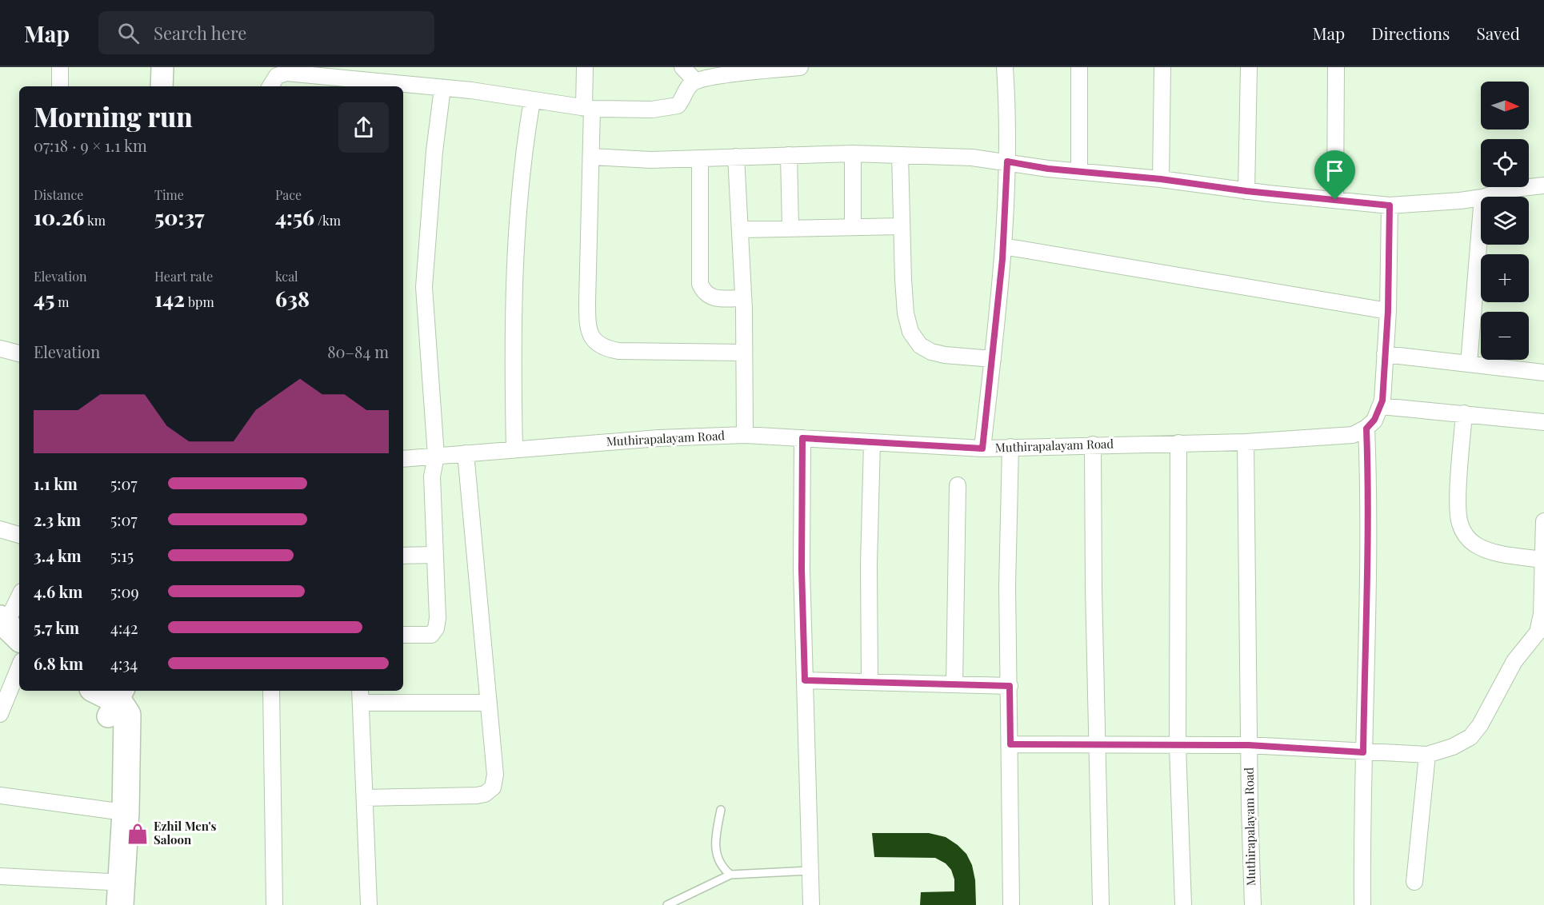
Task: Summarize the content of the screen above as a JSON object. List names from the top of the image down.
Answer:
{
  "streets": {
    "street": ["Muthirapalayam Road"]
  },
  "places": {
    "shop": ["Ezhil Men's Saloon"]
  },
  "north": "right",
  "page": {
    "header": "Map",
    "search": "Search here",
    "nav": ["Map", "Directions", "Saved"],
    "map_buttons": ["+", "−"],
    "heading": ["Morning run", "07:18 · 9 × 1.1 km"],
    "stats": [
      ["Distance", "10.26 km"],
      ["Time", "50:37"],
      ["Pace", "4:56 /km"],
      ["Elevation", "45 m"],
      ["Heart rate", "142 bpm"],
      ["kcal", "638"]
    ],
    "chart": ["Elevation", "80–84 m"],
    "list": [
      {
        "name": "1.1 km",
        "note": "5:07"
      },
      {
        "name": "2.3 km",
        "note": "5:07"
      },
      {
        "name": "3.4 km",
        "note": "5:15"
      },
      {
        "name": "4.6 km",
        "note": "5:09"
      },
      {
        "name": "5.7 km",
        "note": "4:42"
      },
      {
        "name": "6.8 km",
        "note": "4:34"
      }
    ]
  }
}
